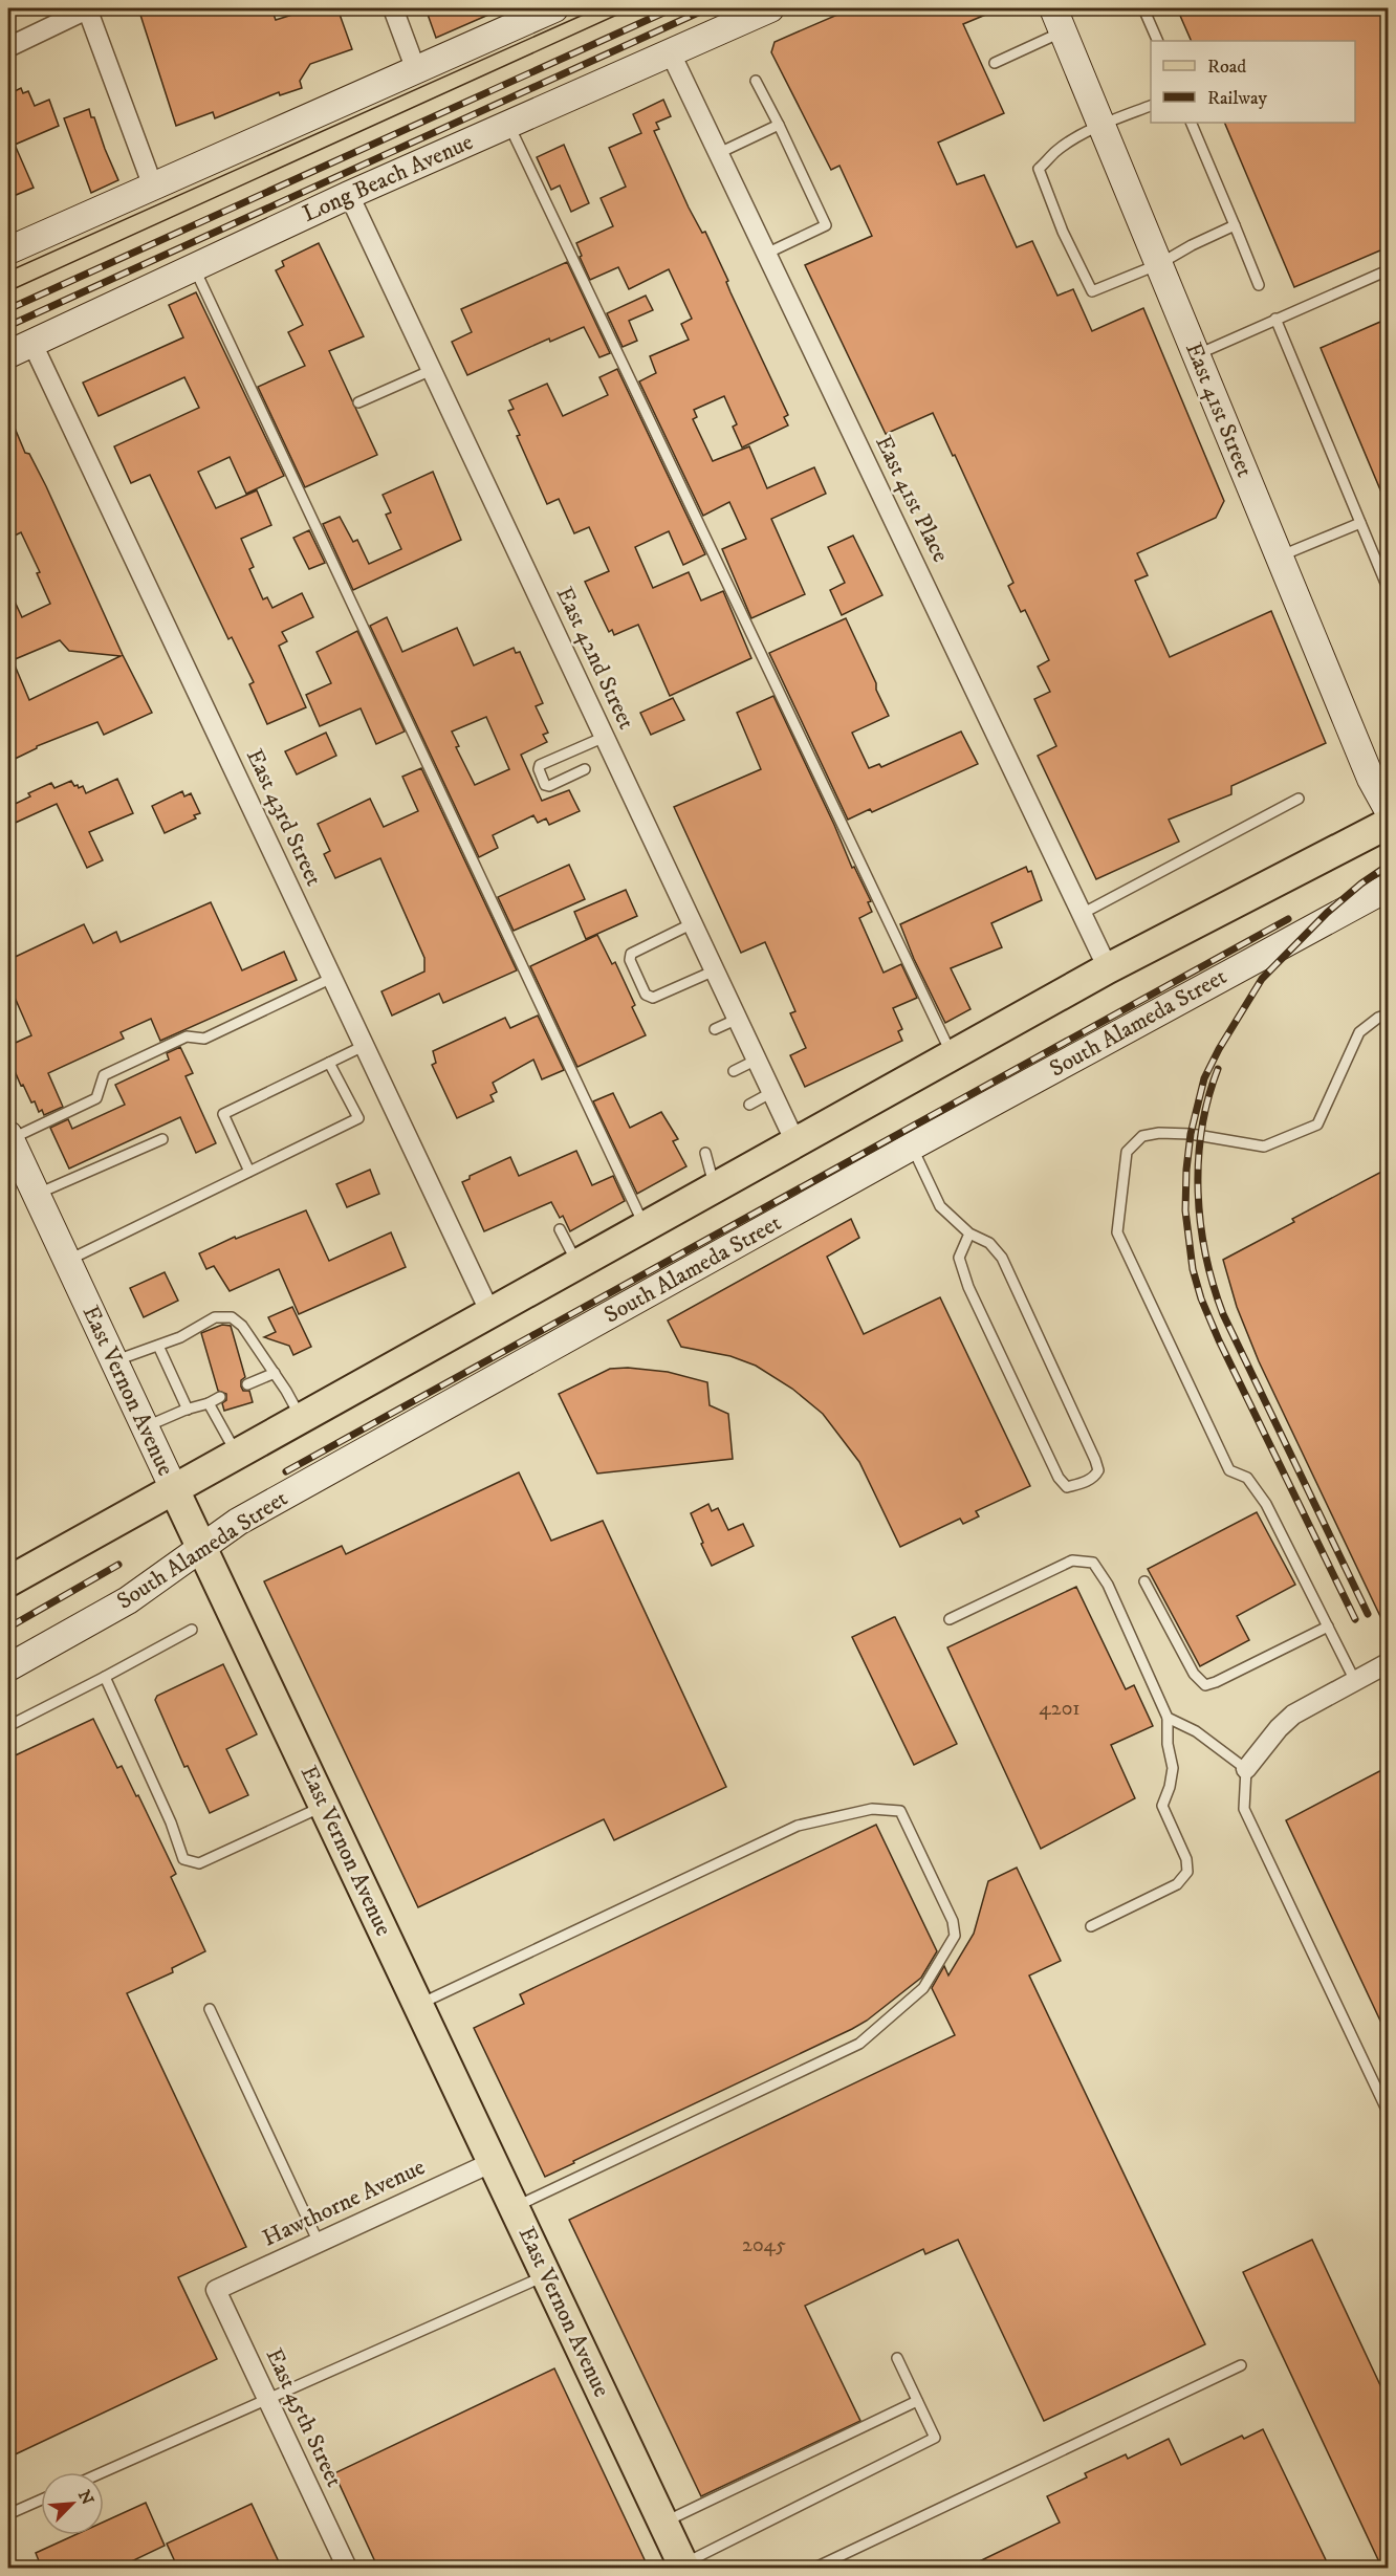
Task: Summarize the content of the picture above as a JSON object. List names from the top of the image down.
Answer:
{
  "streets": {
    "main road": ["East Vernon Avenue"],
    "street": [
      "Long Beach Avenue",
      "East 41st Street",
      "East 41st Place",
      "East 42nd Street",
      "East 43rd Street",
      "South Alameda Street",
      "Hawthorne Avenue",
      "East 45th Street"
    ]
  },
  "crossings": [
    ["Long Beach Avenue", "East 41st Place"],
    ["Long Beach Avenue", "East 42nd Street"],
    ["Long Beach Avenue", "East 43rd Street"],
    ["South Alameda Street", "East Vernon Avenue"],
    ["East Vernon Avenue", "Hawthorne Avenue"],
    ["Hawthorne Avenue", "East 45th Street"]
  ],
  "house_numbers": ["4201", "2045"],
  "legend": ["Road", "Railway"],
  "north": "top right"
}
